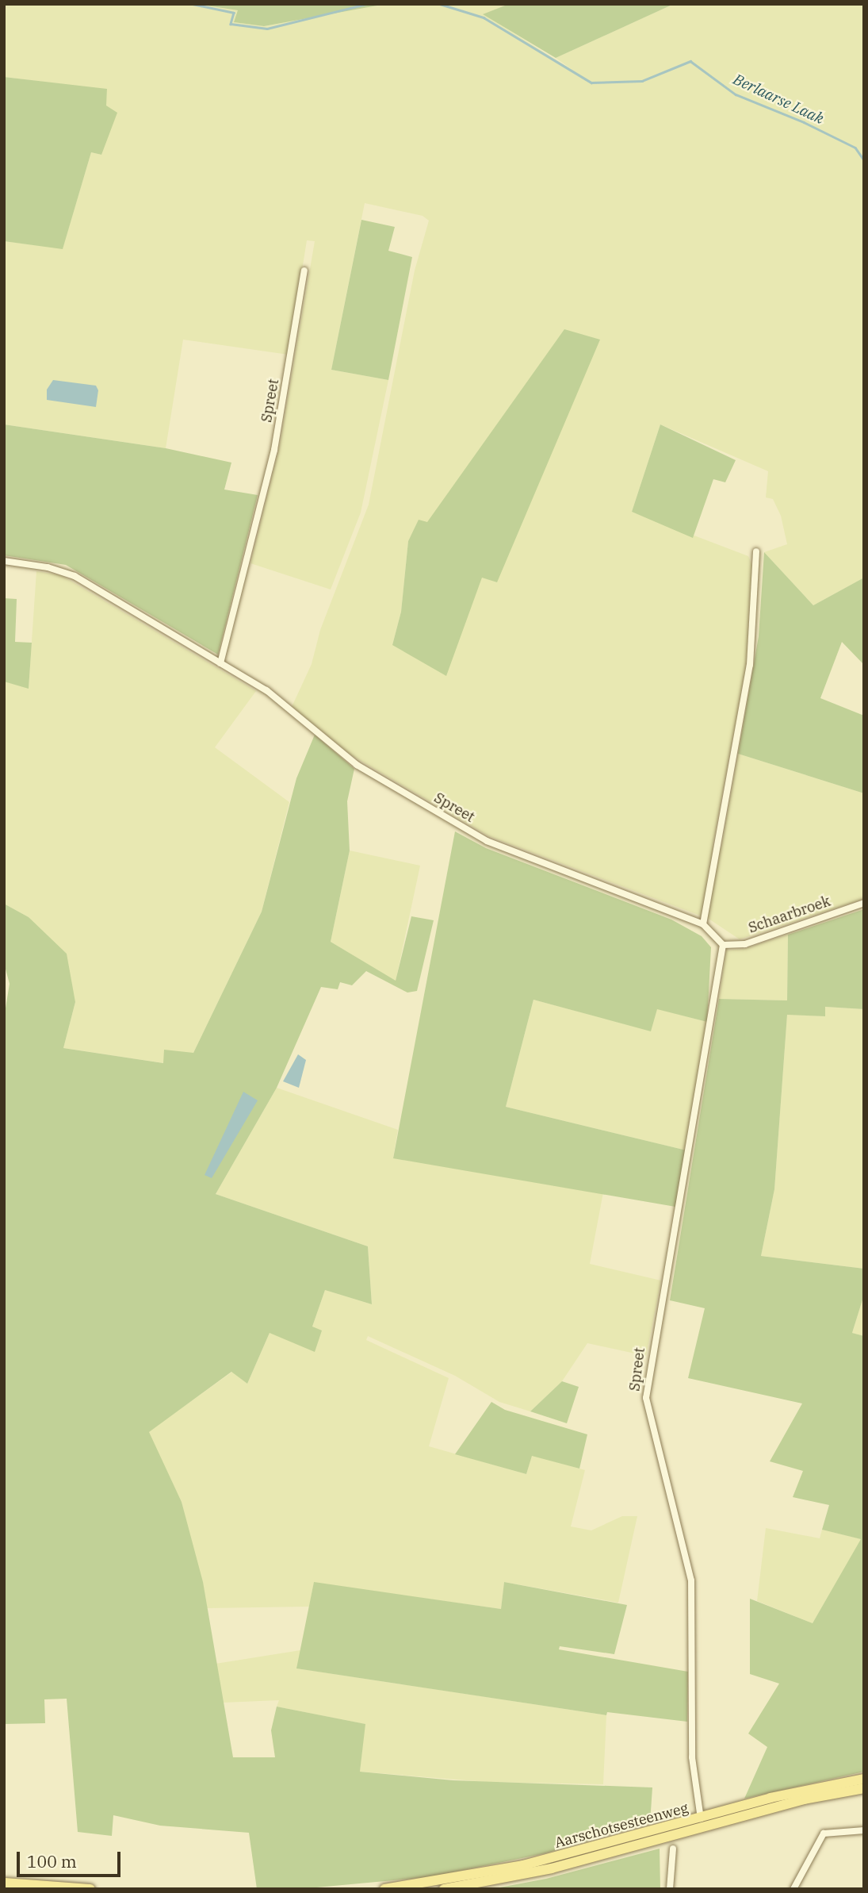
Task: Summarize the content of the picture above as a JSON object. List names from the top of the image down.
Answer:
{
  "streets": {
    "main road": ["Aarschotsesteenweg"],
    "street": ["Spreet", "Schaarbroek"]
  },
  "crossings": [
    ["Spreet", "Schaarbroek"],
    ["Spreet", "Aarschotsesteenweg"]
  ],
  "water": ["Berlaarse Laak"],
  "scale_bar": "100 m"
}
